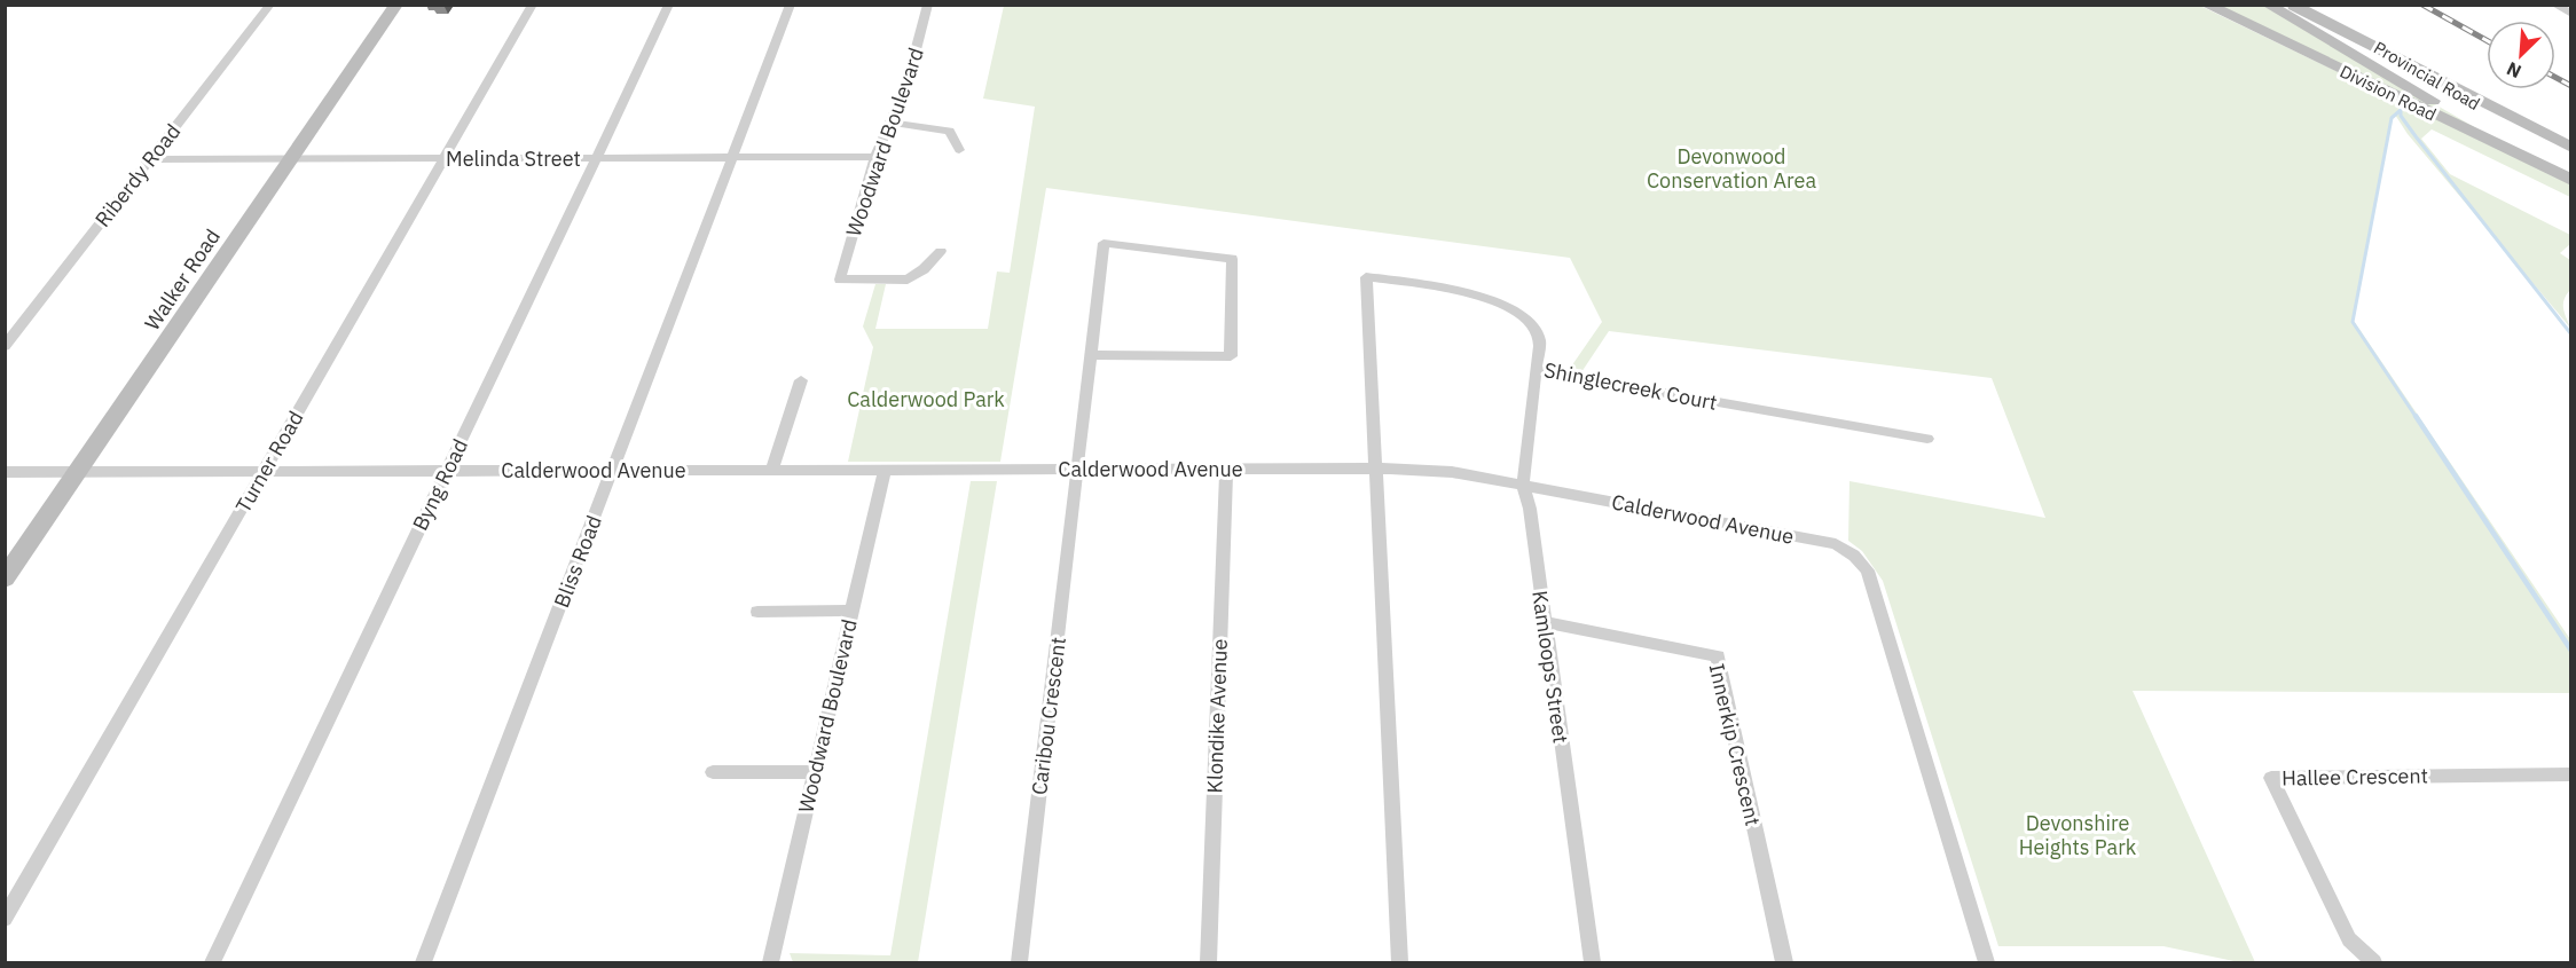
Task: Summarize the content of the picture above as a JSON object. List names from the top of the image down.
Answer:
{
  "streets": {
    "main road": ["Provincial Road", "Division Road", "Walker Road"],
    "street": [
      "Woodward Boulevard",
      "Melinda Street",
      "Riberdy Road",
      "Shinglecreek Court",
      "Turner Road",
      "Calderwood Avenue",
      "Byng Road",
      "Bliss Road",
      "Kamloops Street",
      "Caribou Crescent",
      "Klondike Avenue",
      "Innerkip Crescent",
      "Hallee Crescent"
    ]
  },
  "crossings": [
    ["Provincial Road", "Division Road"],
    ["Woodward Boulevard", "Melinda Street"],
    ["Woodward Boulevard", "Calderwood Avenue"],
    ["Melinda Street", "Riberdy Road"],
    ["Melinda Street", "Walker Road"],
    ["Melinda Street", "Turner Road"],
    ["Melinda Street", "Byng Road"],
    ["Melinda Street", "Bliss Road"],
    ["Walker Road", "Calderwood Avenue"],
    ["Shinglecreek Court", "Calderwood Avenue"],
    ["Shinglecreek Court", "Kamloops Street"],
    ["Turner Road", "Calderwood Avenue"],
    ["Calderwood Avenue", "Byng Road"],
    ["Calderwood Avenue", "Bliss Road"],
    ["Calderwood Avenue", "Kamloops Street"],
    ["Calderwood Avenue", "Caribou Crescent"],
    ["Calderwood Avenue", "Klondike Avenue"],
    ["Kamloops Street", "Innerkip Crescent"]
  ],
  "parks": ["Devonwood Conservation Area", "Calderwood Park", "Devonshire Heights Park"],
  "north": "bottom left"
}
